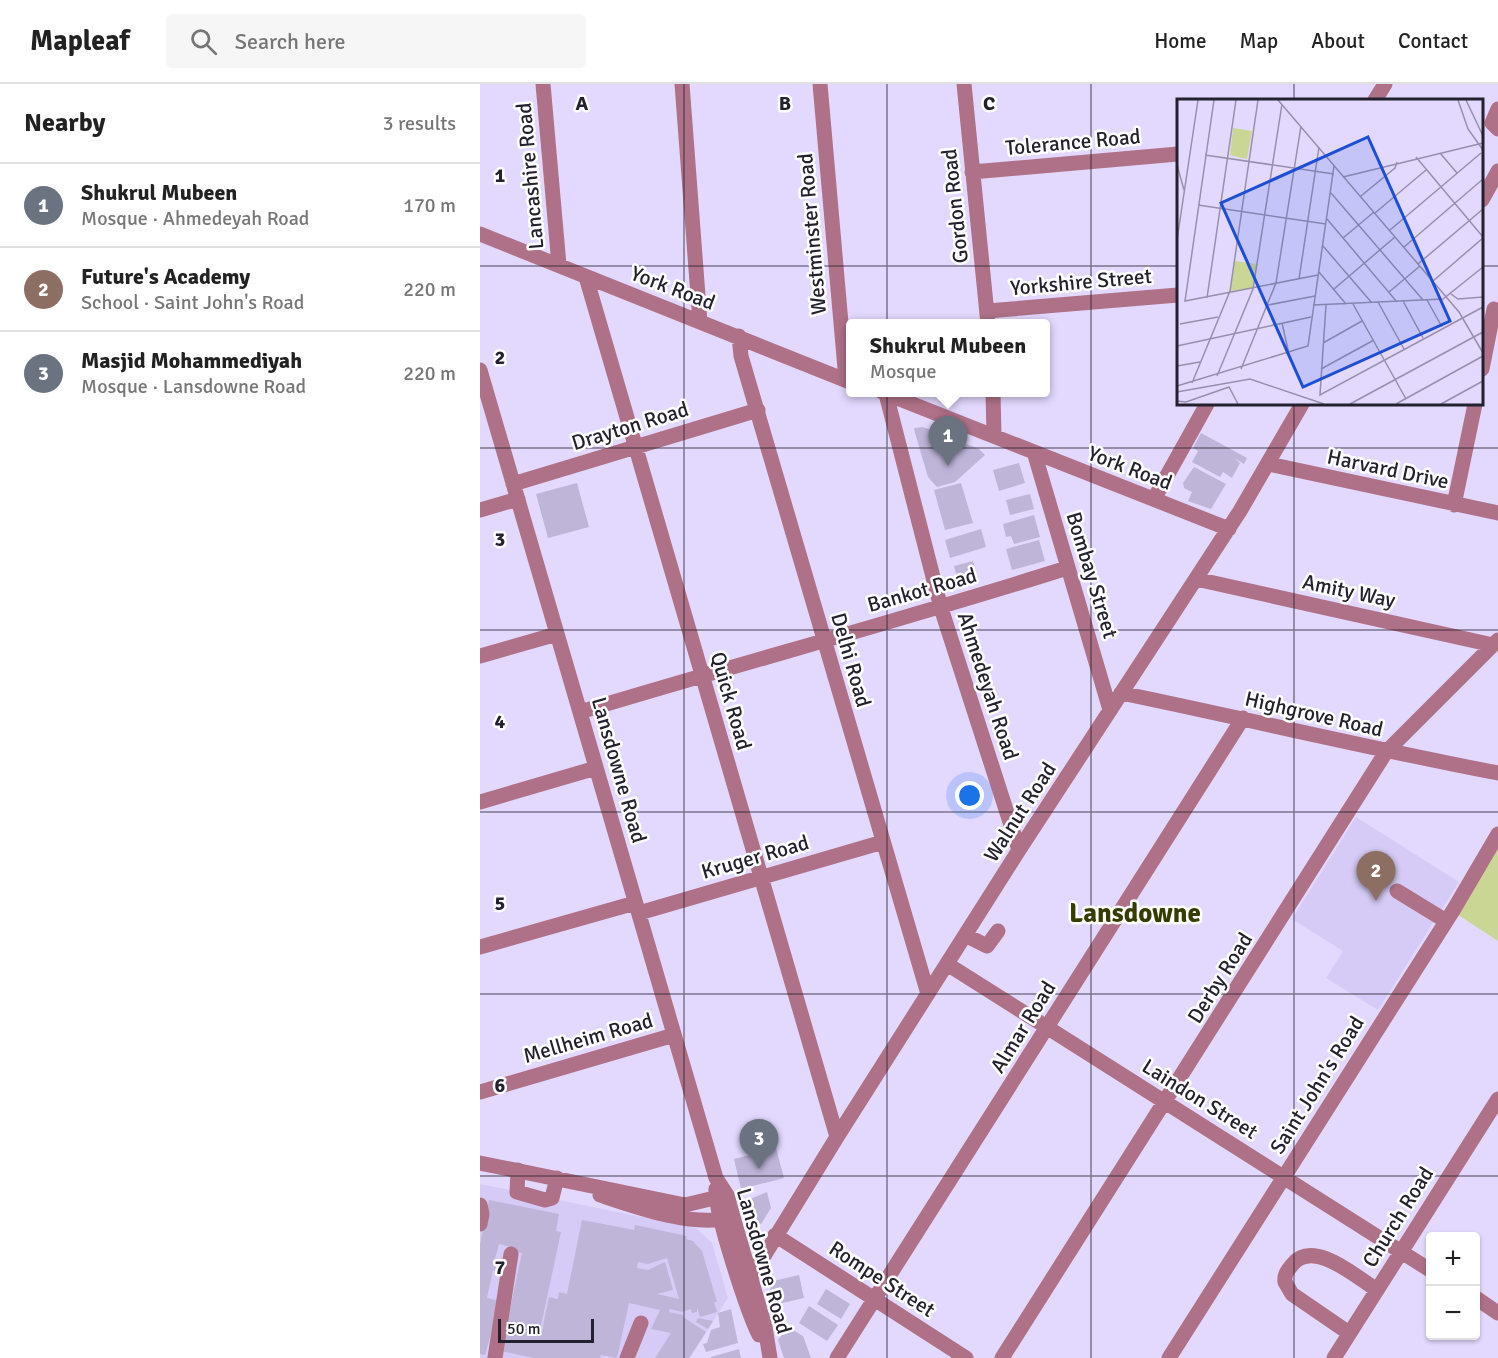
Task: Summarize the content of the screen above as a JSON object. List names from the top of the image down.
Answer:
{
  "streets": {
    "street": [
      "Tolerance Road",
      "Lancashire Road",
      "Gordon Road",
      "Westminster Road",
      "Yorkshire Street",
      "York Road",
      "Drayton Road",
      "Harvard Drive",
      "Bombay Street",
      "Bankot Road",
      "Amity Way",
      "Delhi Road",
      "Ahmedeyah Road",
      "Quick Road",
      "Highgrove Road",
      "Lansdowne Road",
      "Walnut Road",
      "Kruger Road",
      "Derby Road",
      "Almar Road",
      "Mellheim Road",
      "Saint John's Road",
      "Laindon Street",
      "Church Road",
      "Rompe Street"
    ]
  },
  "crossings": [
    ["Tolerance Road", "Gordon Road"],
    ["Lancashire Road", "York Road"],
    ["Gordon Road", "Yorkshire Street"],
    ["York Road", "Bombay Street"],
    ["York Road", "Delhi Road"],
    ["York Road", "Quick Road"],
    ["York Road", "Walnut Road"],
    ["Drayton Road", "Delhi Road"],
    ["Drayton Road", "Quick Road"],
    ["Drayton Road", "Lansdowne Road"],
    ["Harvard Drive", "Walnut Road"],
    ["Bombay Street", "Bankot Road"],
    ["Bombay Street", "Walnut Road"],
    ["Bankot Road", "Delhi Road"],
    ["Bankot Road", "Ahmedeyah Road"],
    ["Bankot Road", "Quick Road"],
    ["Bankot Road", "Lansdowne Road"],
    ["Amity Way", "Walnut Road"],
    ["Amity Way", "Derby Road"],
    ["Delhi Road", "Walnut Road"],
    ["Delhi Road", "Kruger Road"],
    ["Ahmedeyah Road", "Walnut Road"],
    ["Quick Road", "Walnut Road"],
    ["Quick Road", "Kruger Road"],
    ["Highgrove Road", "Walnut Road"],
    ["Highgrove Road", "Derby Road"],
    ["Highgrove Road", "Almar Road"],
    ["Lansdowne Road", "Walnut Road"],
    ["Lansdowne Road", "Kruger Road"],
    ["Lansdowne Road", "Mellheim Road"],
    ["Walnut Road", "Laindon Street"],
    ["Walnut Road", "Rompe Street"],
    ["Derby Road", "Laindon Street"],
    ["Almar Road", "Laindon Street"],
    ["Almar Road", "Rompe Street"],
    ["Saint John's Road", "Laindon Street"],
    ["Laindon Street", "Church Road"]
  ],
  "districts": ["Lansdowne"],
  "scale_bar": "50 m",
  "page": {
    "header": "Mapleaf",
    "search": "Search here",
    "nav": [
      "Home",
      "Map",
      "About",
      "Contact"
    ],
    "heading": ["Nearby", "3 results"],
    "list": [
      {
        "mark": "1",
        "name": "Shukrul Mubeen",
        "note": "Mosque · Ahmedeyah Road",
        "value": "170 m"
      },
      {
        "mark": "2",
        "name": "Future's Academy",
        "note": "School · Saint John's Road",
        "value": "220 m"
      },
      {
        "mark": "3",
        "name": "Masjid Mohammediyah",
        "note": "Mosque · Lansdowne Road",
        "value": "220 m"
      }
    ],
    "popup": ["Shukrul Mubeen", "Mosque"],
    "pins": ["1", "2", "3"],
    "map_buttons": ["+", "−"],
    "scale": "50 m"
  },
  "grid": {
    "columns": ["A", "B", "C"],
    "rows": [
      "1",
      "2",
      "3",
      "4",
      "5",
      "6",
      "7"
    ]
  }
}
